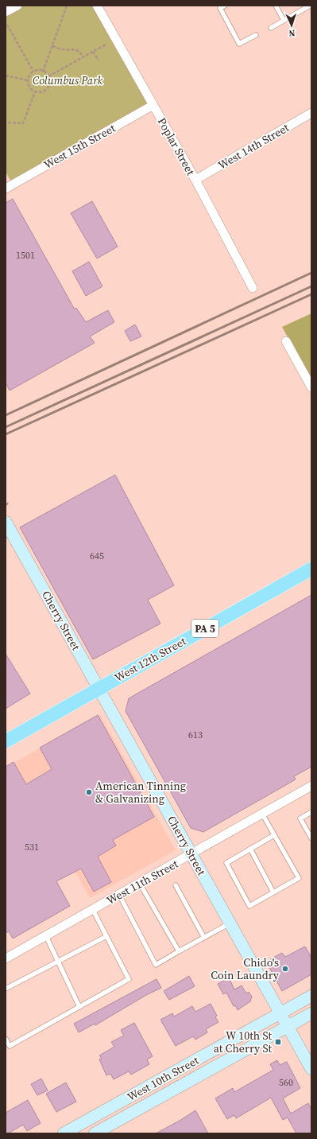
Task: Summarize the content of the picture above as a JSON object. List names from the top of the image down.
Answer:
{
  "streets": {
    "main road": ["PA 5", "West 12th Street"],
    "street": [
      "West 15th Street",
      "Poplar Street",
      "West 14th Street",
      "Cherry Street",
      "West 11th Street",
      "West 10th Street"
    ]
  },
  "crossings": [
    ["West 15th Street", "Poplar Street"],
    ["Poplar Street", "West 14th Street"],
    ["Cherry Street", "West 12th Street"],
    ["Cherry Street", "West 11th Street"],
    ["Cherry Street", "West 10th Street"]
  ],
  "parks": ["Columbus Park"],
  "places": {
    "other": ["American Tinning & Galvanizing", "Chido's Coin Laundry"],
    "transit": ["W 10th St at Cherry St"]
  },
  "house_numbers": [
    "1501",
    "645",
    "613",
    "531",
    "560"
  ],
  "north": "bottom"
}
